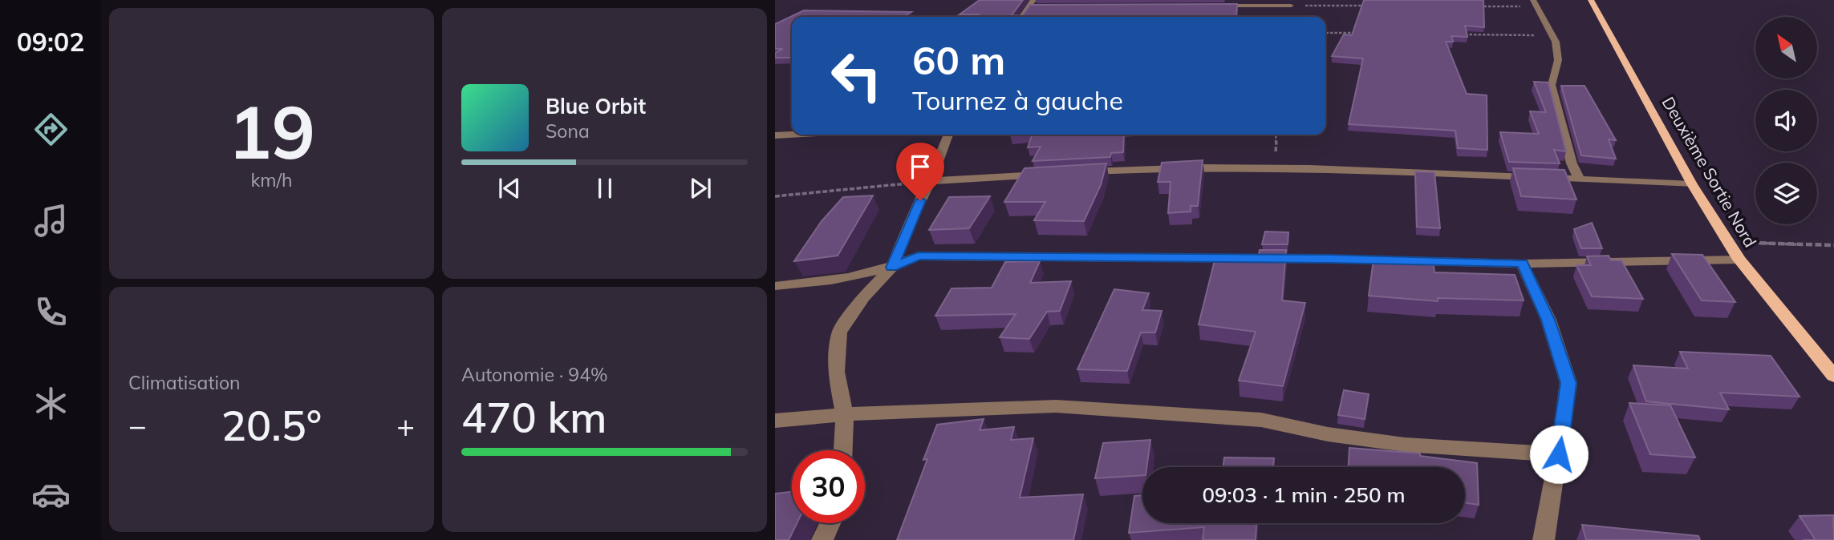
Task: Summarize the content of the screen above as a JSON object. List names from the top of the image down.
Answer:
{
  "streets": {
    "main road": ["Deuxième Sortie Nord"]
  },
  "north": "top left",
  "page": {
    "tabs": "09:02",
    "tile": [
      ["19", "km/h"],
      "Climatisation",
      ["Autonomie · 94%", "470 km"]
    ],
    "turn": ["60 m", "Tournez à gauche"],
    "song": ["Blue Orbit", "Sona"],
    "heat": ["−", "20.5°", "+"],
    "limit": "30",
    "trip": "09:03 · 1 min · 250 m"
  }
}
